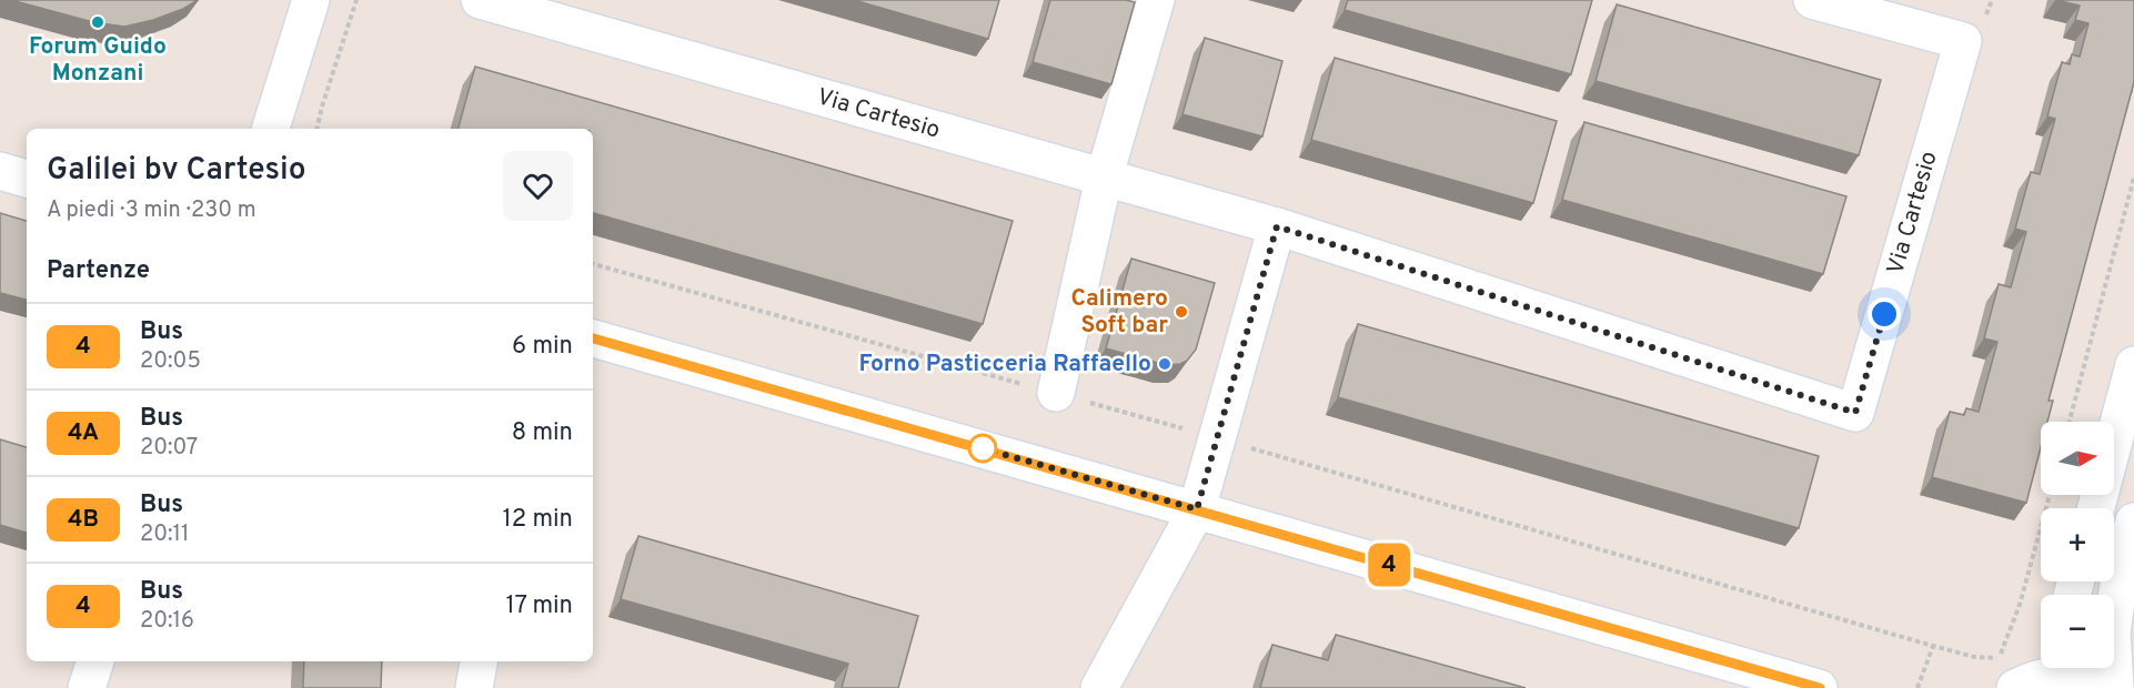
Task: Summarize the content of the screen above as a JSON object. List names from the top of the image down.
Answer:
{
  "streets": {
    "street": ["Via Cartesio"]
  },
  "places": ["Forum Guido Monzani", "Calimero Soft bar", "Forno Pasticceria Raffaello"],
  "lines": ["bus line 4"],
  "north": "right",
  "page": {
    "on_map": "4",
    "heading": [
      ["Galilei bv Cartesio", "A piedi · 3 min · 230 m"],
      "Partenze"
    ],
    "list": [
      {
        "mark": "4",
        "name": "Bus",
        "note": "20:05",
        "value": "6 min"
      },
      {
        "mark": "4A",
        "name": "Bus",
        "note": "20:07",
        "value": "8 min"
      },
      {
        "mark": "4B",
        "name": "Bus",
        "note": "20:11",
        "value": "12 min"
      },
      {
        "mark": "4",
        "name": "Bus",
        "note": "20:16",
        "value": "17 min"
      }
    ],
    "map_buttons": ["+", "−"]
  }
}
